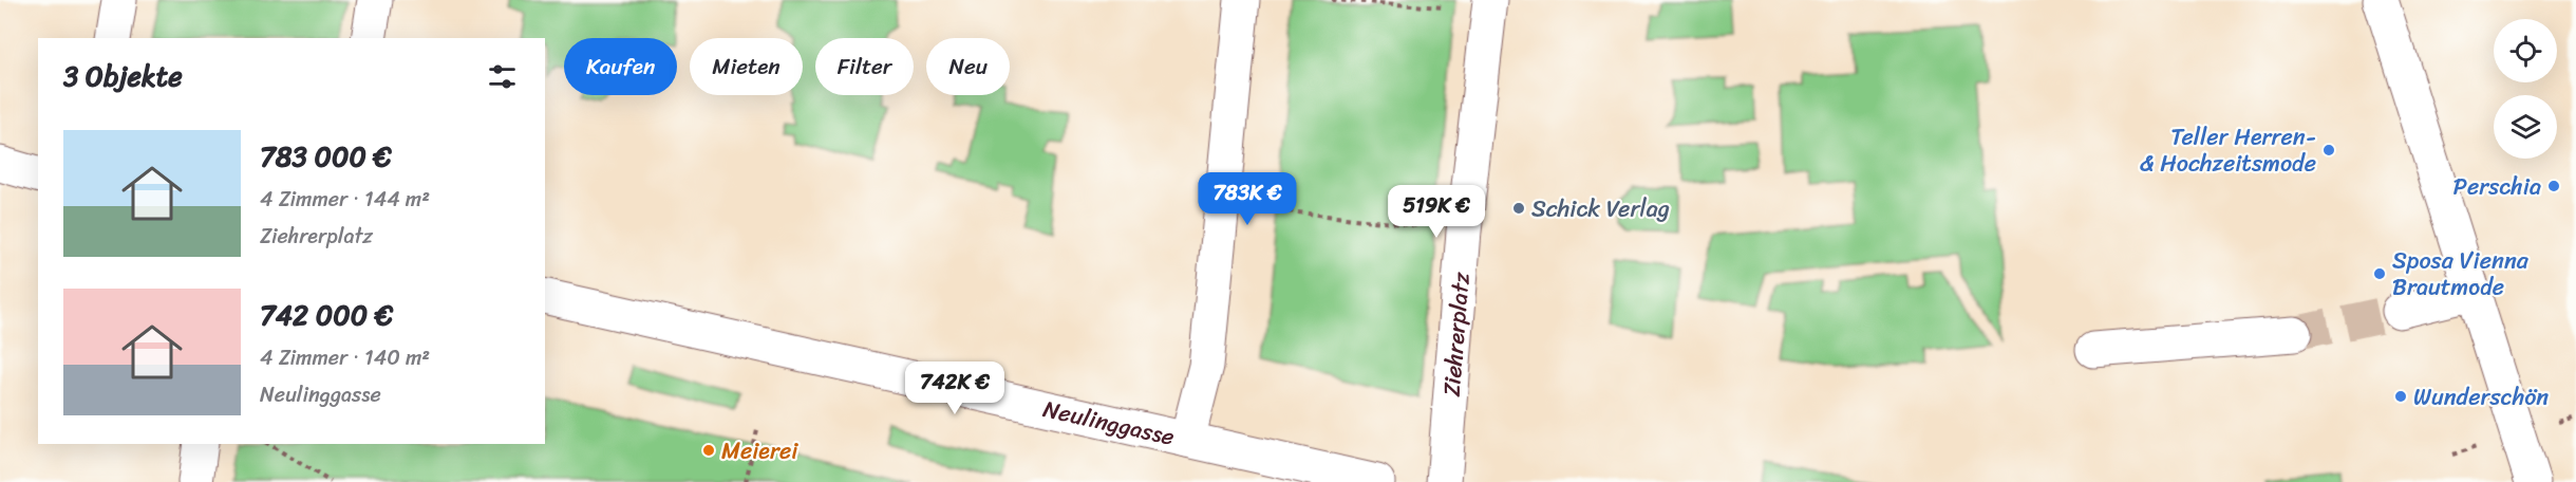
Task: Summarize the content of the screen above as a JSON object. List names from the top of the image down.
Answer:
{
  "streets": {
    "street": ["Ziehrerplatz", "Neulinggasse"]
  },
  "places": [
    "Teller Herren- & Hochzeitsmode",
    "Perschia",
    "Schick Verlag",
    "Sposa Vienna Brautmode",
    "Wunderschön",
    "Meierei"
  ],
  "page": {
    "chip": [
      "Kaufen",
      "Mieten",
      "Filter",
      "Neu"
    ],
    "heading": "3 Objekte",
    "list": [
      {
        "name": "783 000 €",
        "note": "4 Zimmer · 144 m² · Ziehrerplatz"
      },
      {
        "name": "742 000 €",
        "note": "4 Zimmer · 140 m² · Neulinggasse"
      }
    ],
    "price": ["783K €", "519K €", "742K €"]
  }
}
